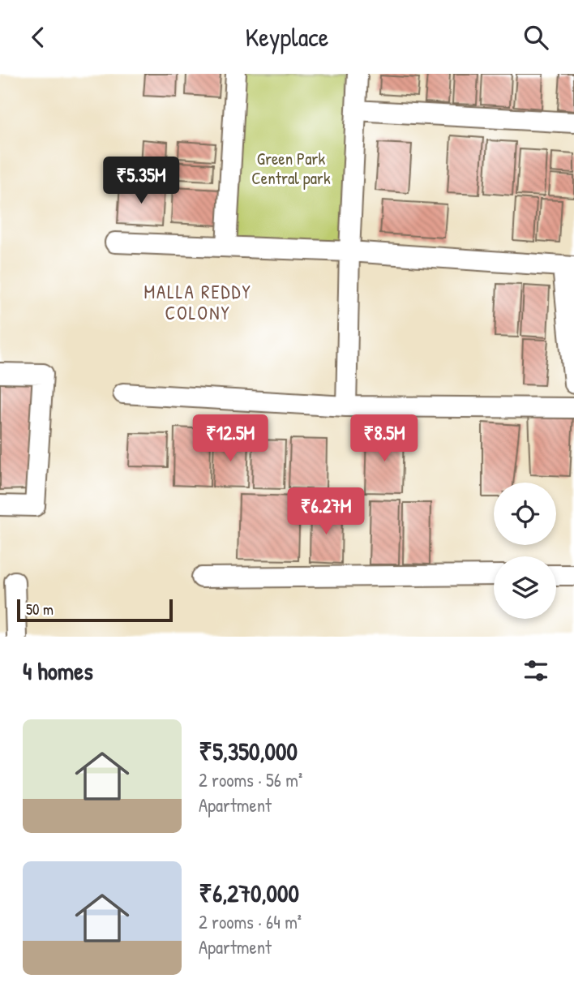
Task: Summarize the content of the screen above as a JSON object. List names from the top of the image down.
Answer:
{
  "districts": ["MALLA REDDY COLONY"],
  "parks": ["Green Park Central park"],
  "scale_bar": "50 m",
  "page": {
    "header": "Keyplace",
    "price": [
      "₹5.35M",
      "₹12.5M",
      "₹8.5M",
      "₹6.27M"
    ],
    "scale": "50 m",
    "heading": "4 homes",
    "list": [
      {
        "name": "₹5,350,000",
        "note": "2 rooms · 56 m² · Apartment"
      },
      {
        "name": "₹6,270,000",
        "note": "2 rooms · 64 m² · Apartment"
      }
    ]
  }
}
